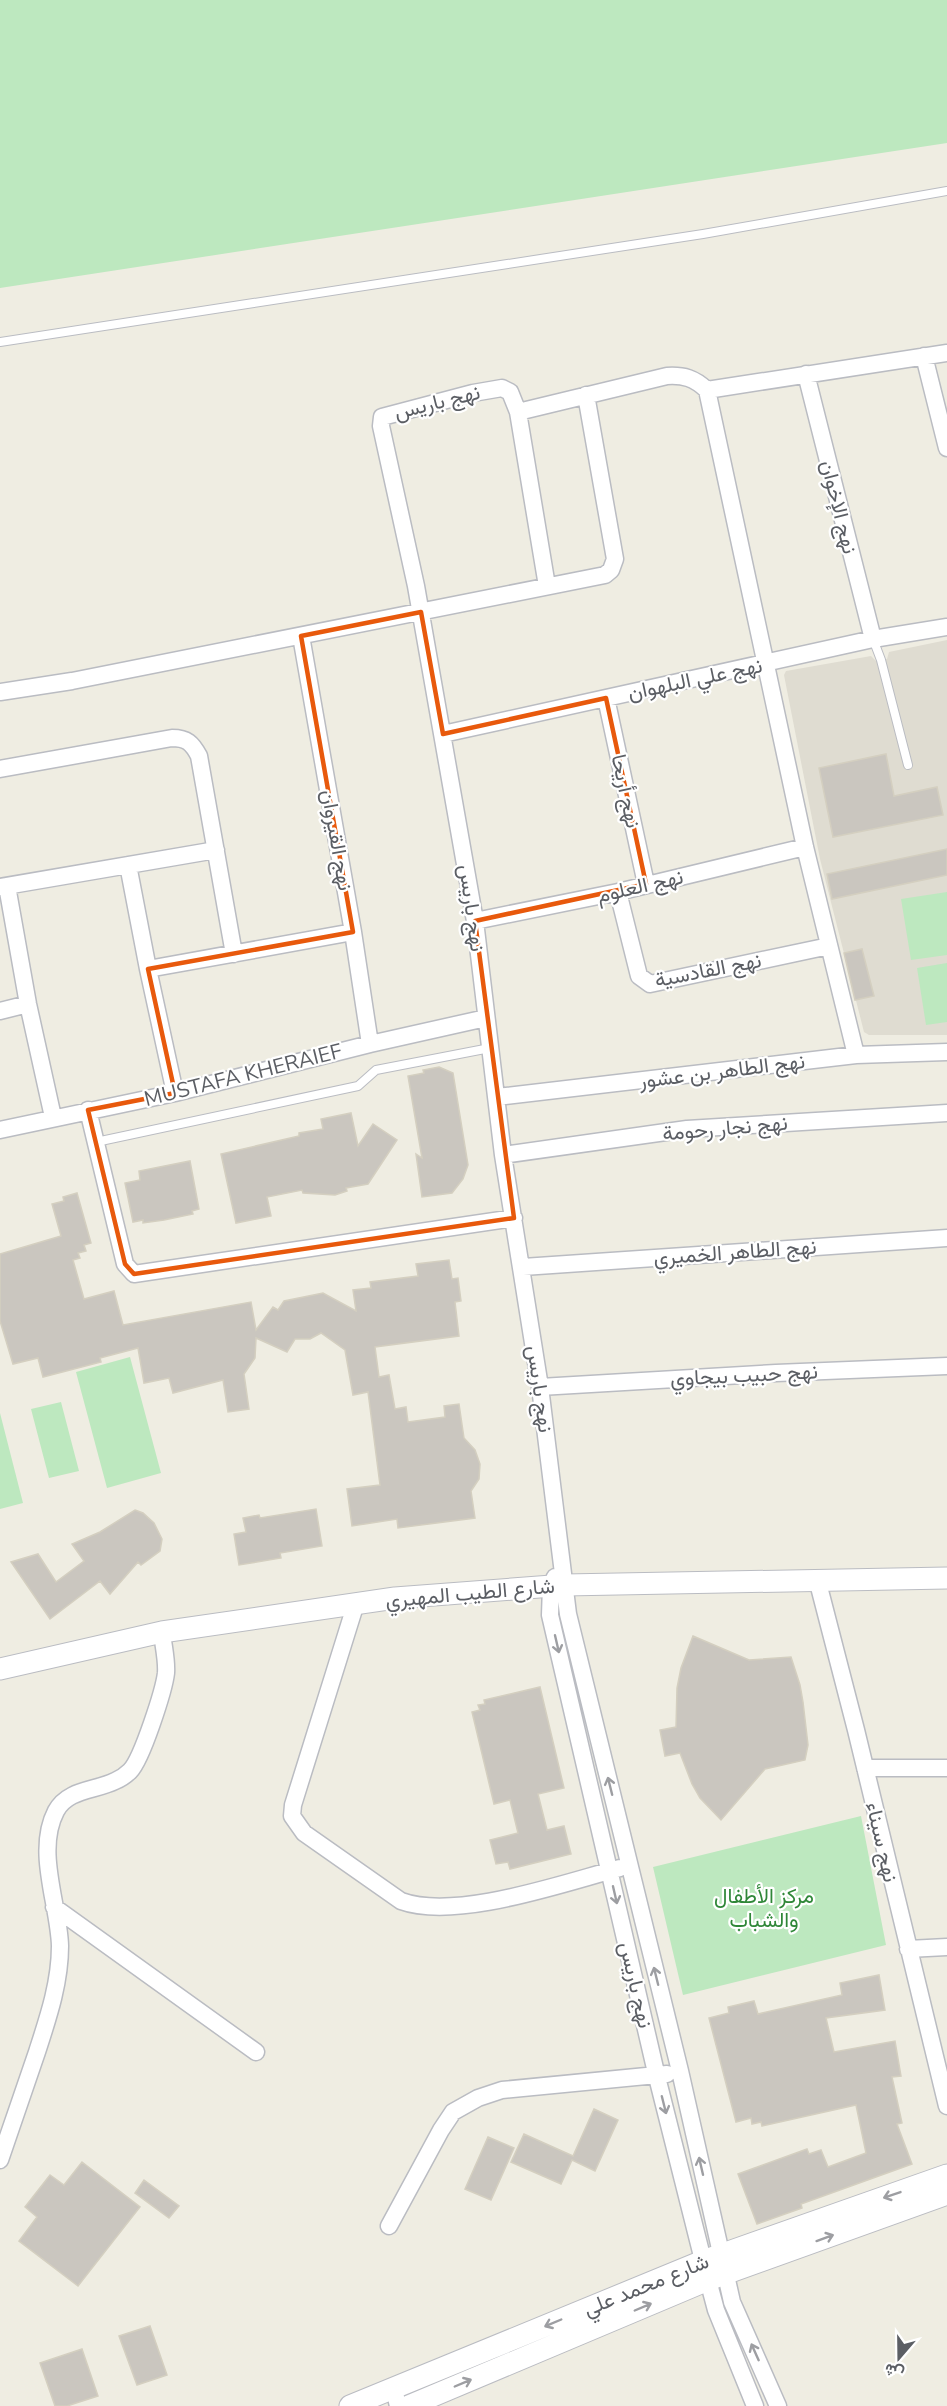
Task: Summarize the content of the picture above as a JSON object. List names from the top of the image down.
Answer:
{
  "streets": {
    "street": [
      "نهج باريس",
      "نهج الإخوان",
      "نهج علي البلهوان",
      "نهج أريحا",
      "نهج القيروان",
      "نهج العلوم",
      "نهج القادسية",
      "نهج الطاهر بن عشور",
      "MUSTAFA KHERAIEF",
      "نهج نجار رحومة",
      "نهج الطاهر الخميري",
      "نهج حبيب بيجاوي",
      "شارع الطيب المهيري",
      "نهج سيناء",
      "شارع محمد علي"
    ]
  },
  "crossings": [
    ["نهج باريس", "نهج علي البلهوان"],
    ["نهج باريس", "نهج العلوم"],
    ["نهج باريس", "نهج الطاهر بن عشور"],
    ["نهج باريس", "MUSTAFA KHERAIEF"],
    ["نهج باريس", "نهج نجار رحومة"],
    ["نهج باريس", "نهج الطاهر الخميري"],
    ["نهج باريس", "نهج حبيب بيجاوي"],
    ["نهج باريس", "شارع الطيب المهيري"],
    ["نهج باريس", "شارع محمد علي"],
    ["نهج الإخوان", "نهج علي البلهوان"],
    ["نهج علي البلهوان", "نهج أريحا"],
    ["نهج أريحا", "نهج العلوم"],
    ["نهج القيروان", "MUSTAFA KHERAIEF"],
    ["نهج العلوم", "نهج القادسية"],
    ["شارع الطيب المهيري", "نهج سيناء"]
  ],
  "parks": ["مركز الأطفال والشباب"],
  "north": "bottom"
}
